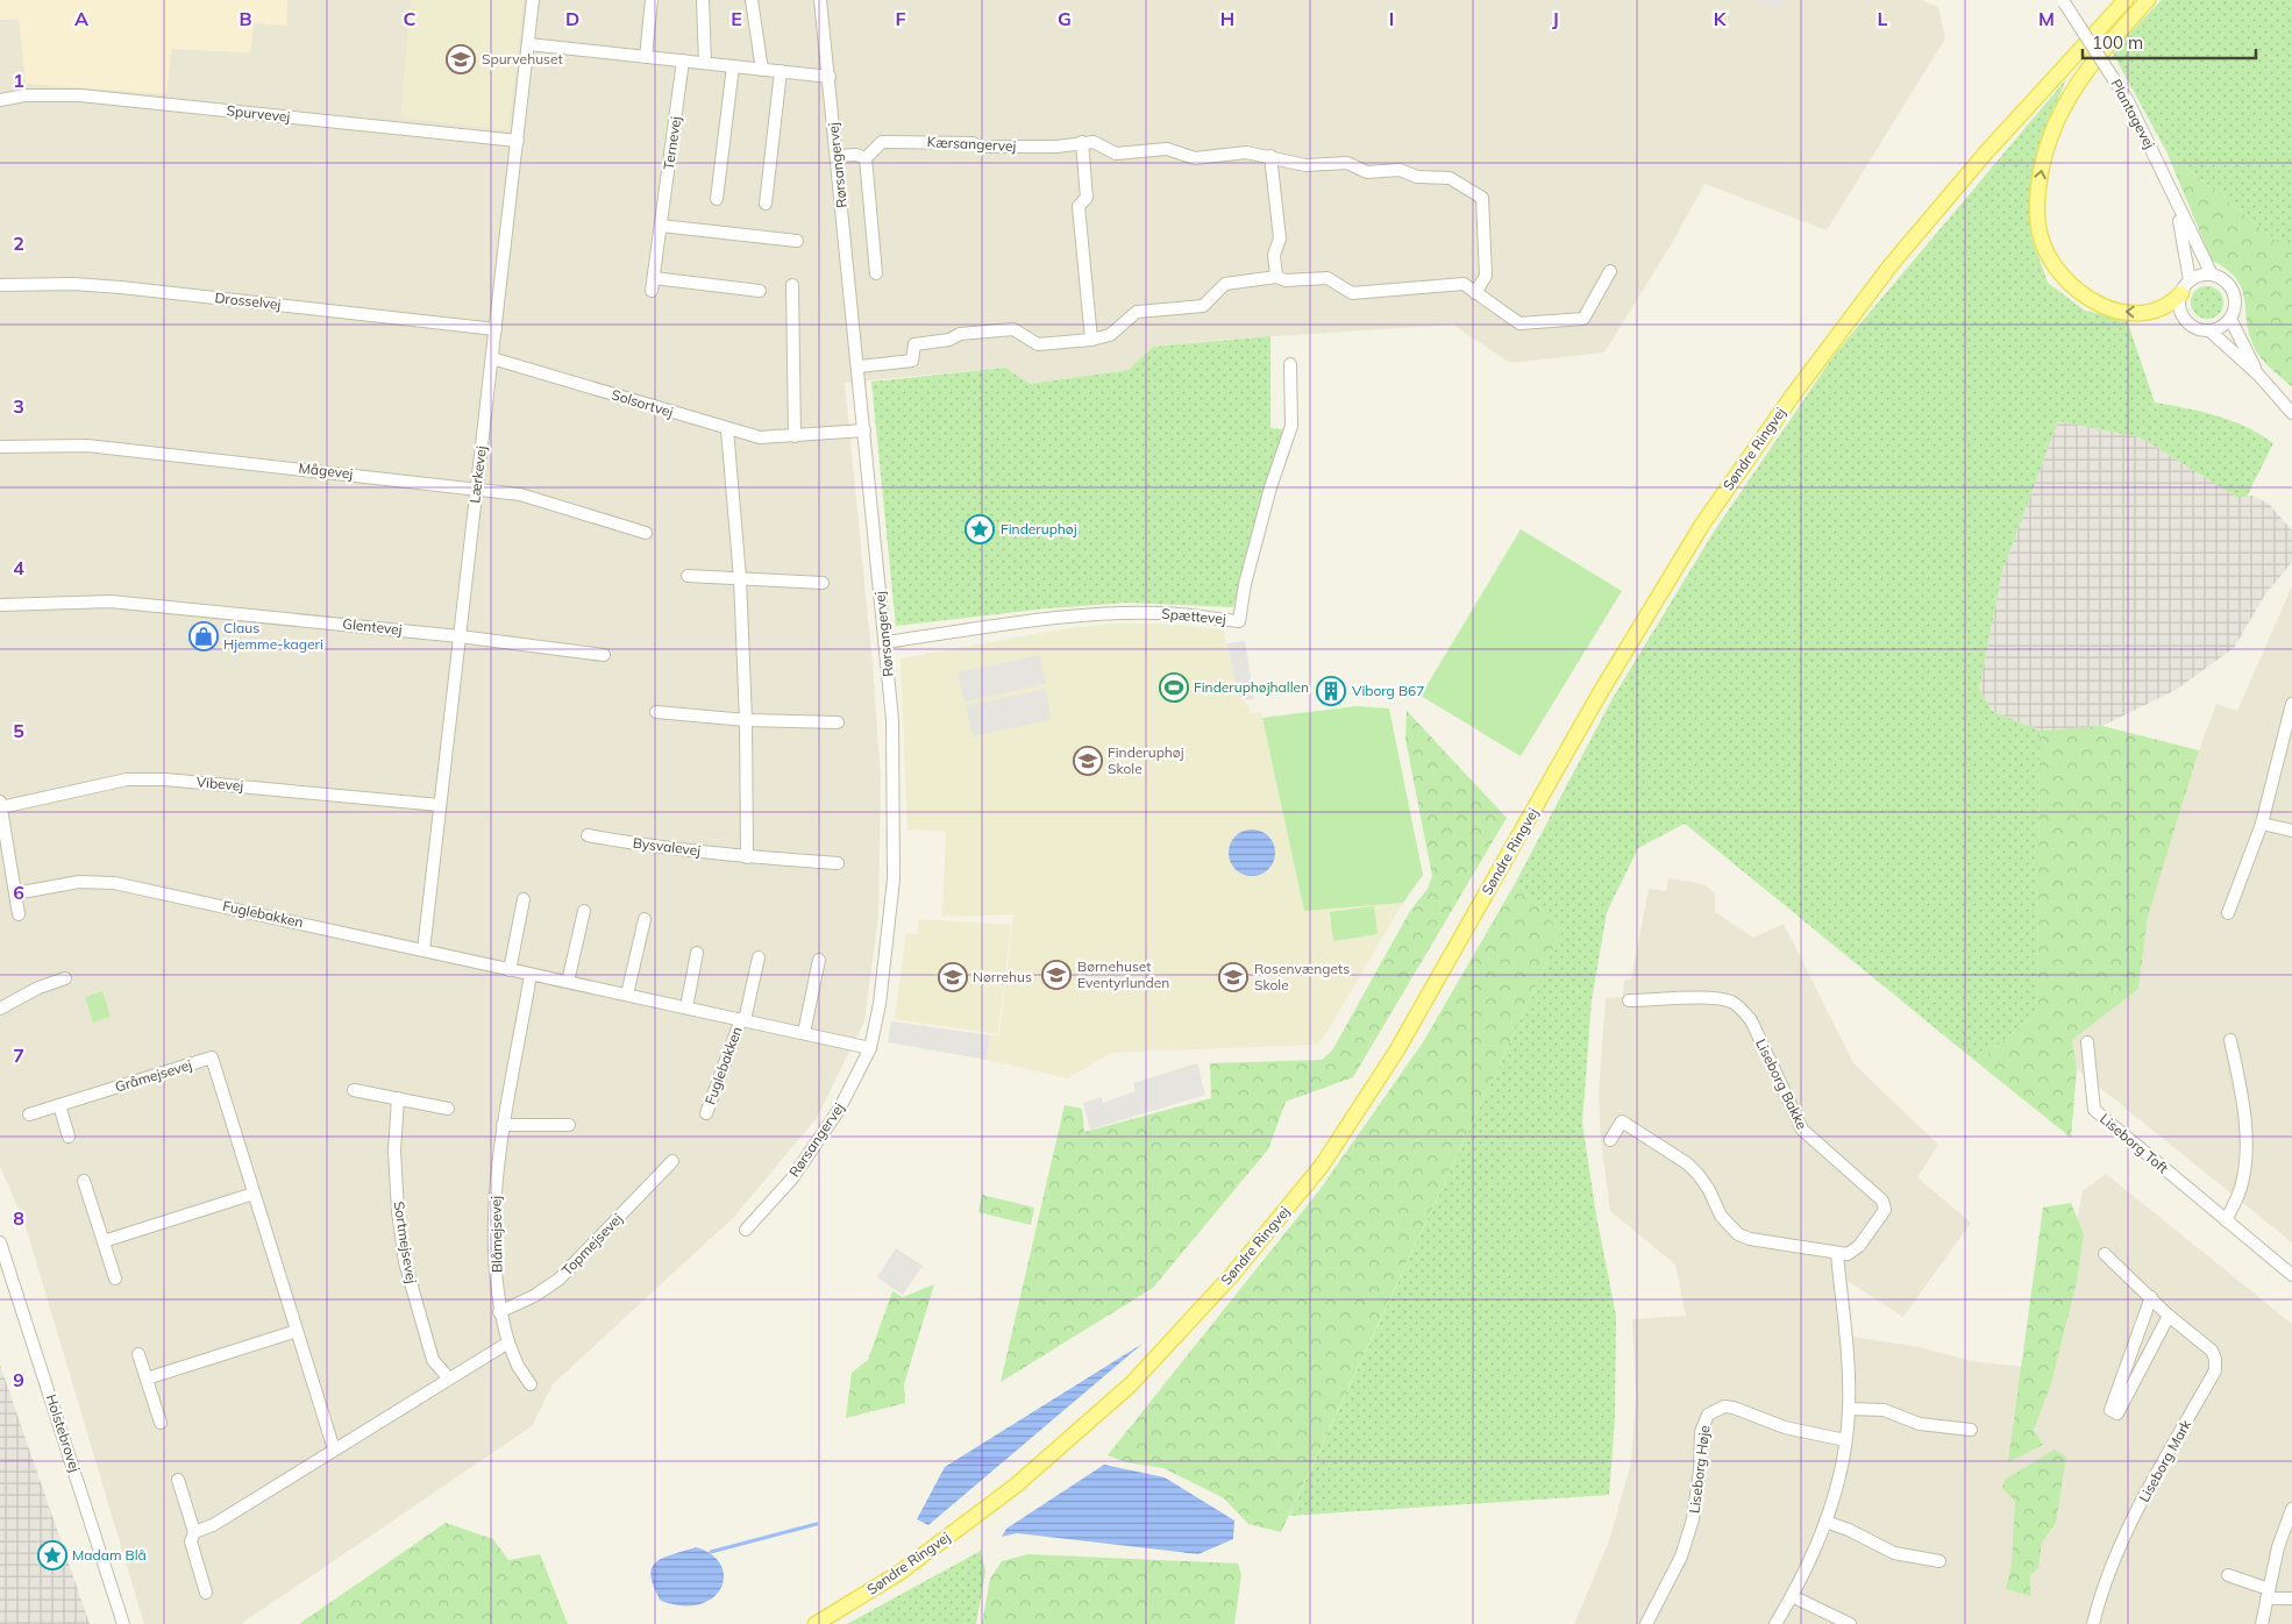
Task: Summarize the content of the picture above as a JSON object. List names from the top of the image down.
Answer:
{
  "streets": {
    "main road": ["Søndre Ringvej"],
    "street": [
      "Spurvevej",
      "Plantagevej",
      "Ternevej",
      "Kærsangervej",
      "Rørsangervej",
      "Drosselvej",
      "Solsortvej",
      "Mågevej",
      "Lærkevej",
      "Spættevej",
      "Glentevej",
      "Vibevej",
      "Bysvalevej",
      "Fuglebakken",
      "Gråmejsevej",
      "Liseborg Bakke",
      "Liseborg Toft",
      "Blåmejsevej",
      "Sortmejsevej",
      "Topmejsevej",
      "Holstebrovej",
      "Liseborg Mark",
      "Liseborg Høje"
    ]
  },
  "crossings": [
    ["Spurvevej", "Lærkevej"],
    ["Rørsangervej", "Solsortvej"],
    ["Rørsangervej", "Spættevej"],
    ["Rørsangervej", "Fuglebakken"],
    ["Drosselvej", "Lærkevej"],
    ["Solsortvej", "Lærkevej"],
    ["Mågevej", "Lærkevej"],
    ["Lærkevej", "Glentevej"],
    ["Lærkevej", "Vibevej"],
    ["Lærkevej", "Fuglebakken"],
    ["Fuglebakken", "Blåmejsevej"],
    ["Blåmejsevej", "Topmejsevej"]
  ],
  "places": {
    "school or university": [
      "Spurvehuset",
      "Finderuphøj Skole",
      "Børnehuset Eventyrlunden",
      "Nørrehus",
      "Rosenvængets Skole"
    ],
    "place": ["Finderuphøj", "Madam Blå"],
    "shop": ["Claus Hjemme-kageri"],
    "sports": ["Finderuphøjhallen"],
    "building": ["Viborg B67"]
  },
  "scale_bar": "100 m",
  "grid": {
    "columns": [
      "A",
      "B",
      "C",
      "D",
      "E",
      "F",
      "G",
      "H",
      "I",
      "J",
      "K",
      "L",
      "M"
    ],
    "rows": [
      "1",
      "2",
      "3",
      "4",
      "5",
      "6",
      "7",
      "8",
      "9"
    ]
  }
}
